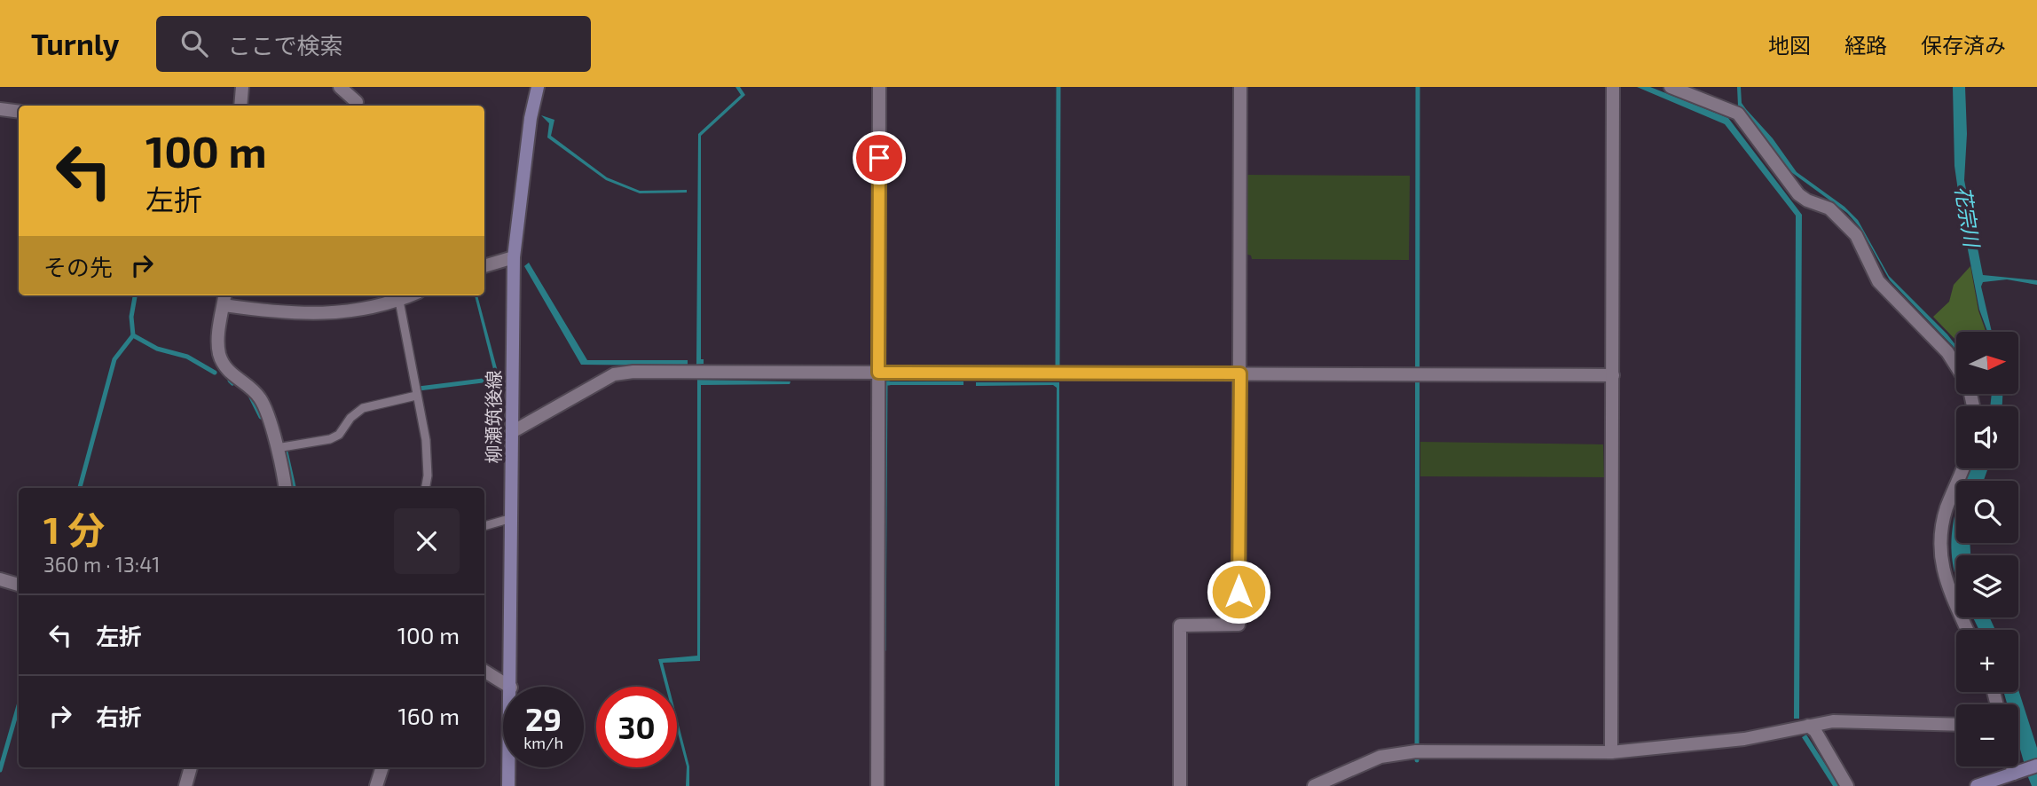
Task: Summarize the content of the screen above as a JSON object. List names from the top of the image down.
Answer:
{
  "streets": {
    "main road": ["柳瀬筑後線"]
  },
  "water": ["花宗川"],
  "north": "right",
  "page": {
    "header": "Turnly",
    "search": "ここで検索",
    "nav": ["地図", "経路", "保存済み"],
    "turn": ["100 m", "左折"],
    "then": "その先",
    "map_buttons": ["+", "−"],
    "heading": ["1 分", "360 m · 13:41"],
    "list": [
      {
        "name": "左折",
        "value": "100 m"
      },
      {
        "name": "右折",
        "value": "160 m"
      }
    ],
    "speed": "29 km/h",
    "limit": "30"
  }
}
